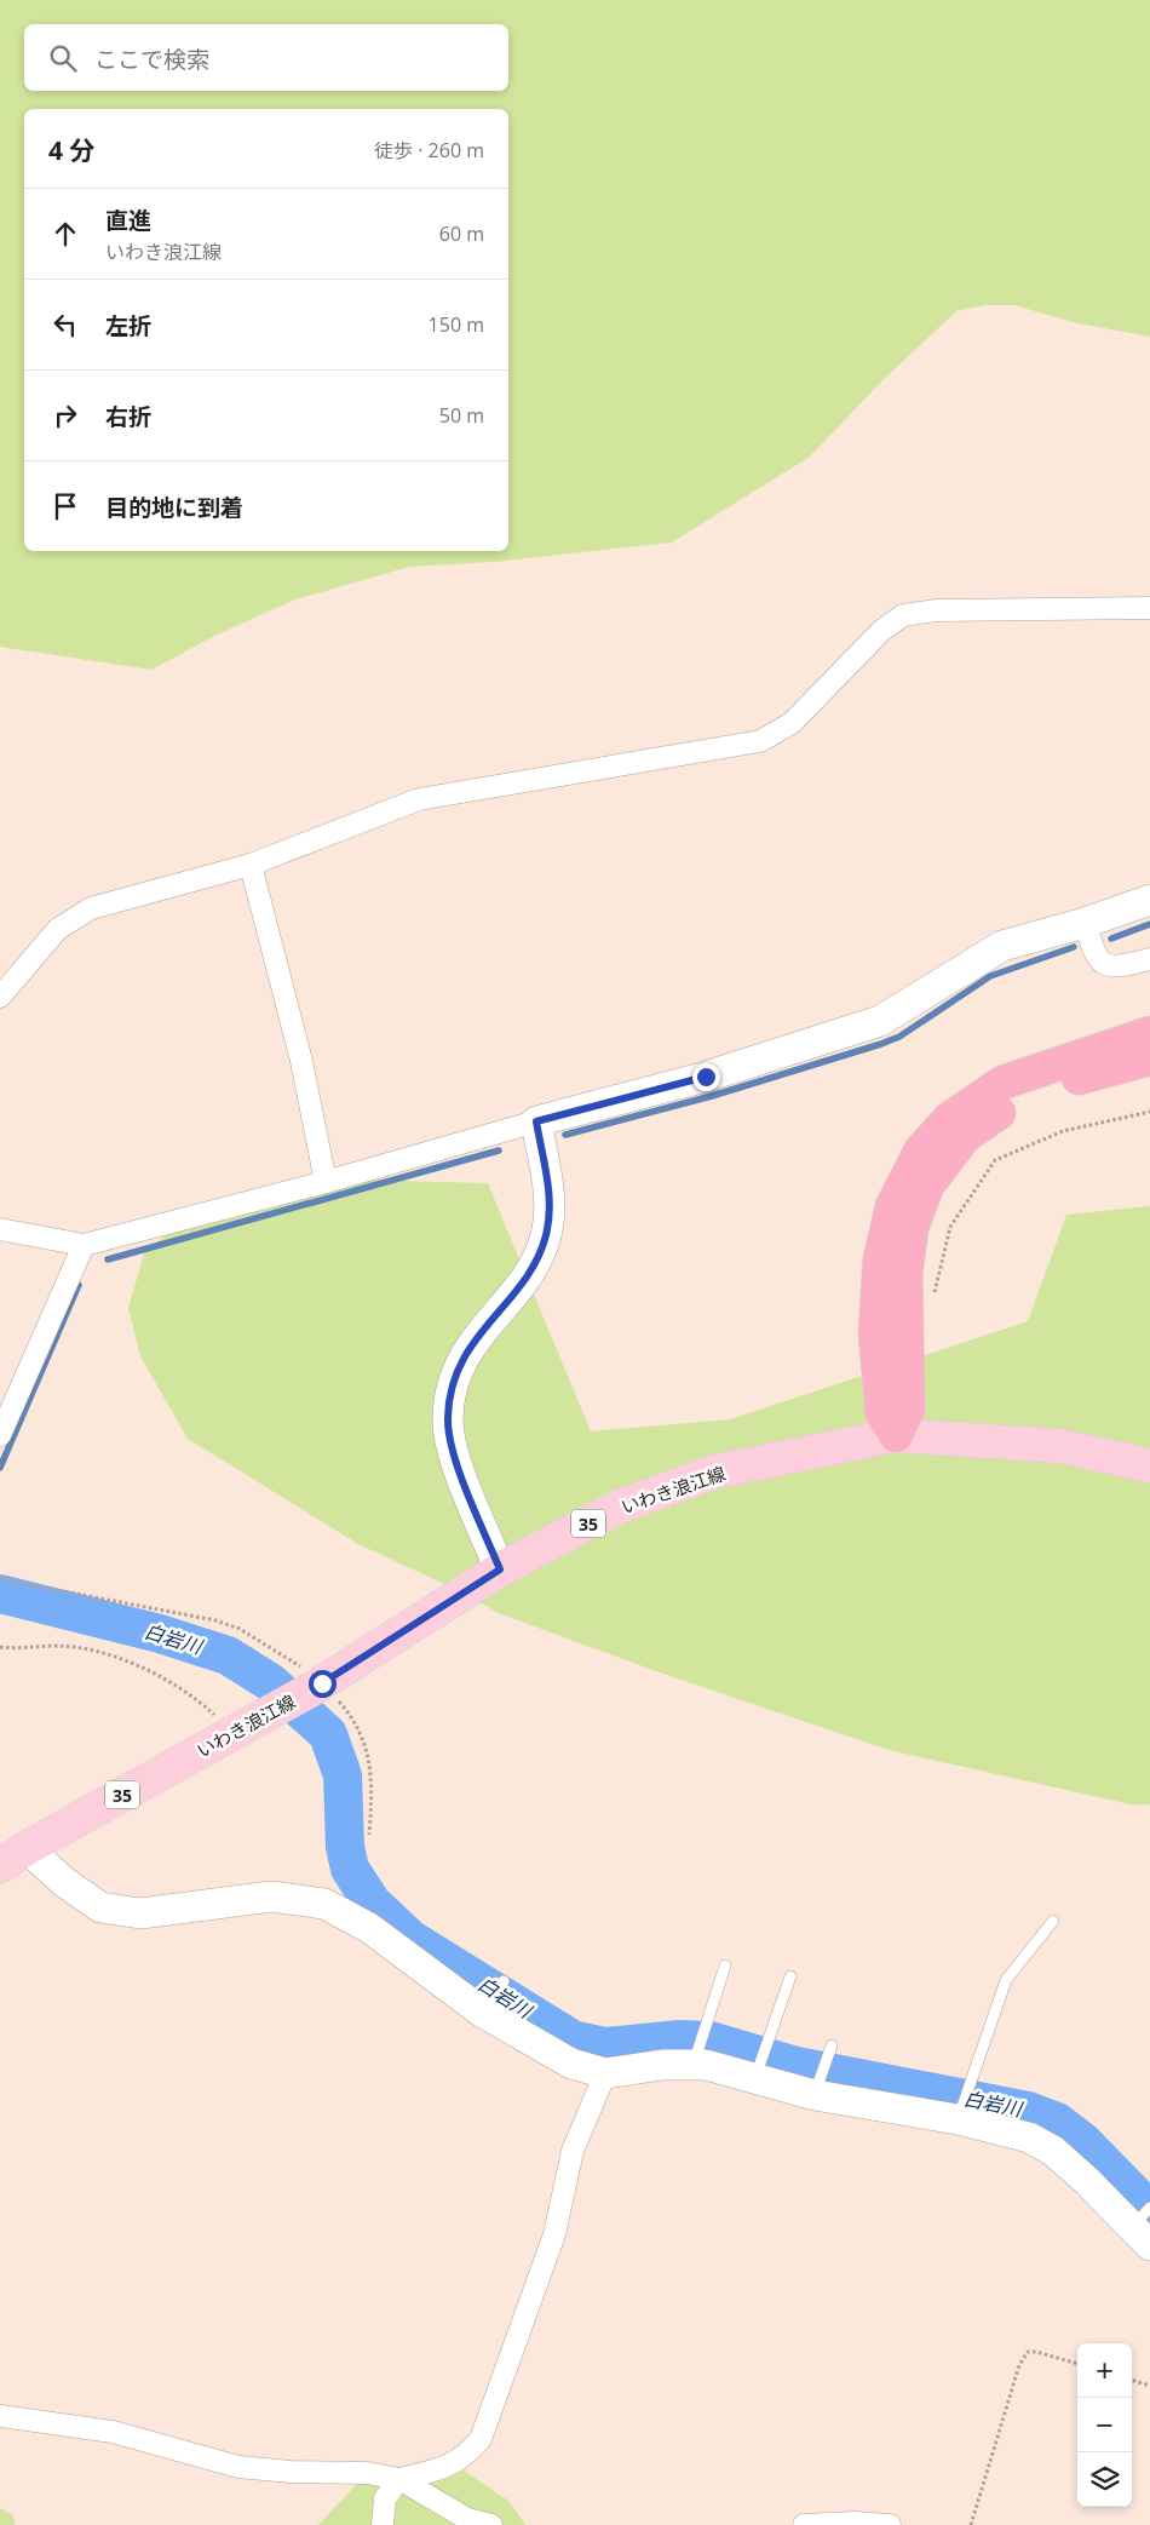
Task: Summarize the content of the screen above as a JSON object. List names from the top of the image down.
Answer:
{
  "streets": {
    "main road": ["いわき浪江線", "35"]
  },
  "water": ["白岩川"],
  "page": {
    "search": "ここで検索",
    "heading": ["4 分", "徒歩 · 260 m"],
    "list": [
      ["直進", "いわき浪江線", "60 m"],
      ["左折", "150 m"],
      ["右折", "50 m"],
      "目的地に到着"
    ],
    "map_buttons": ["+", "−"]
  }
}
